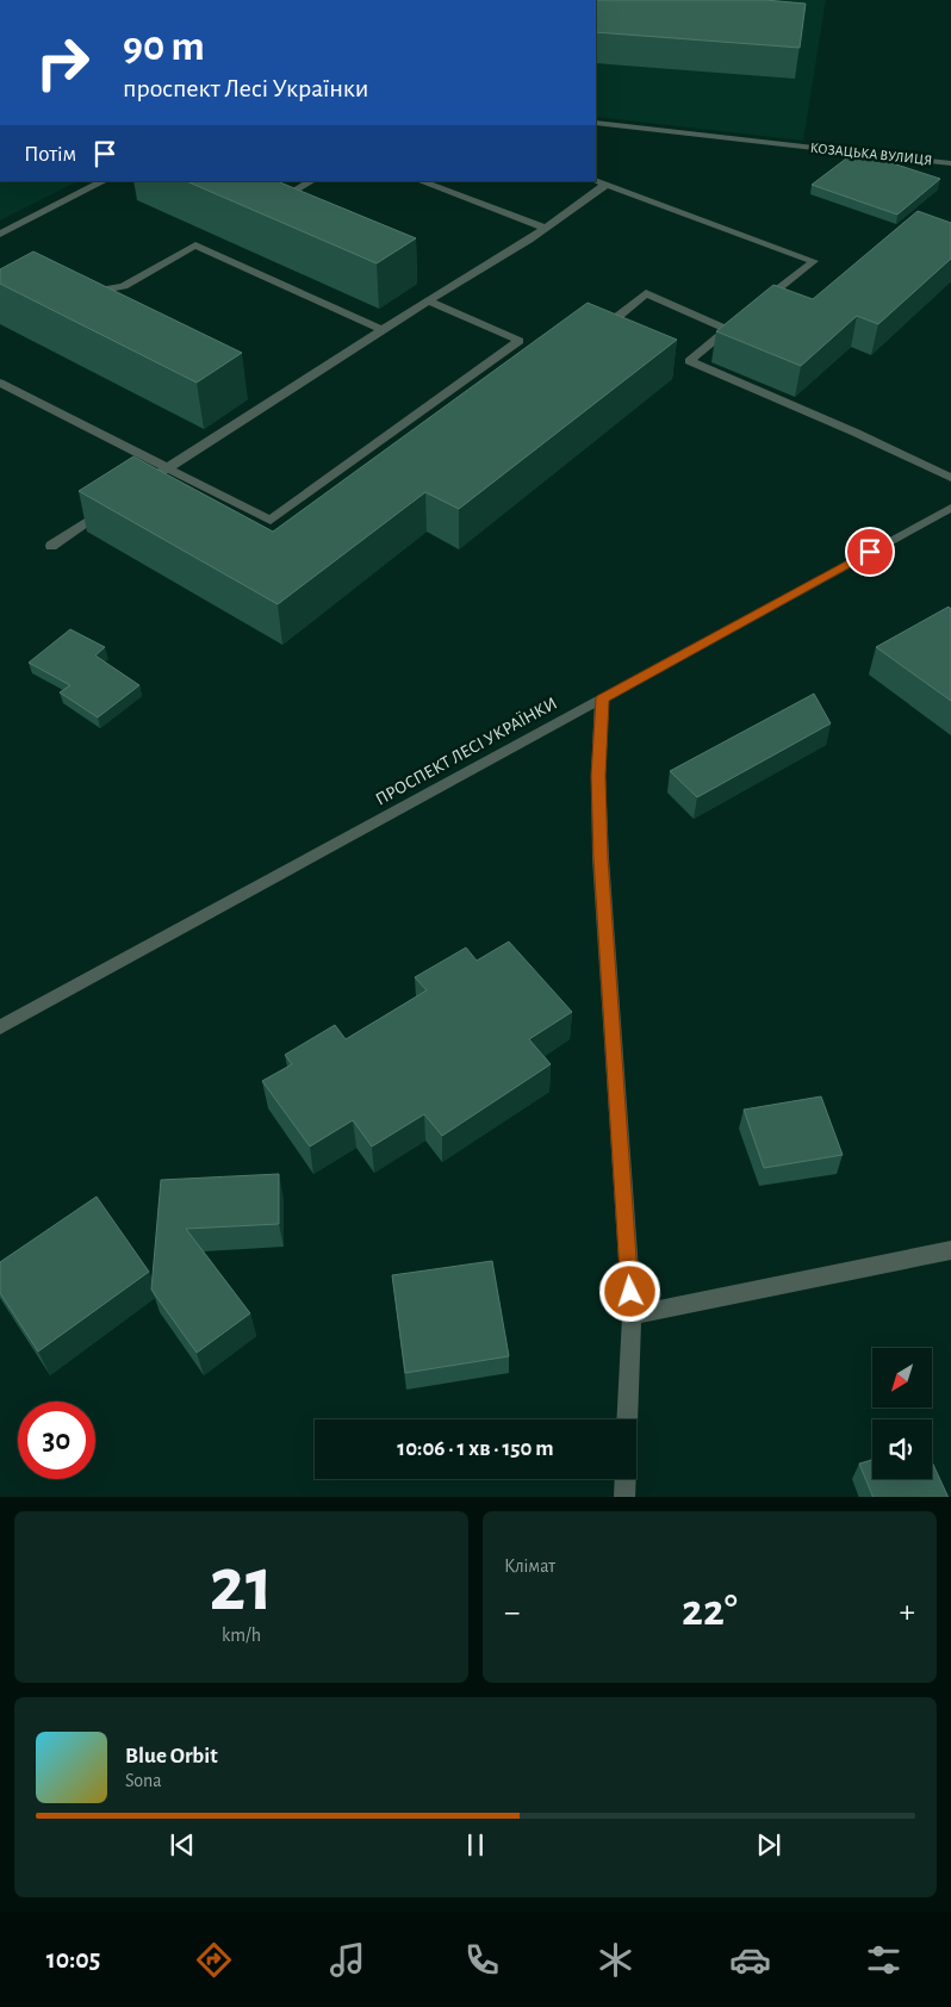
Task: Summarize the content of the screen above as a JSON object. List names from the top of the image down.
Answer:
{
  "streets": {
    "street": ["КОЗАЦЬКА ВУЛИЦЯ", "ПРОСПЕКТ ЛЕСІ УКРАЇНКИ"]
  },
  "north": "bottom left",
  "page": {
    "turn": ["90 m", "проспект Лесі Українки"],
    "then": "Потім",
    "limit": "30",
    "trip": "10:06 · 1 хв · 150 m",
    "tile": [
      ["21", "km/h"],
      "Клімат"
    ],
    "heat": ["−", "22°", "+"],
    "song": ["Blue Orbit", "Sona"],
    "tabs": "10:05"
  }
}
